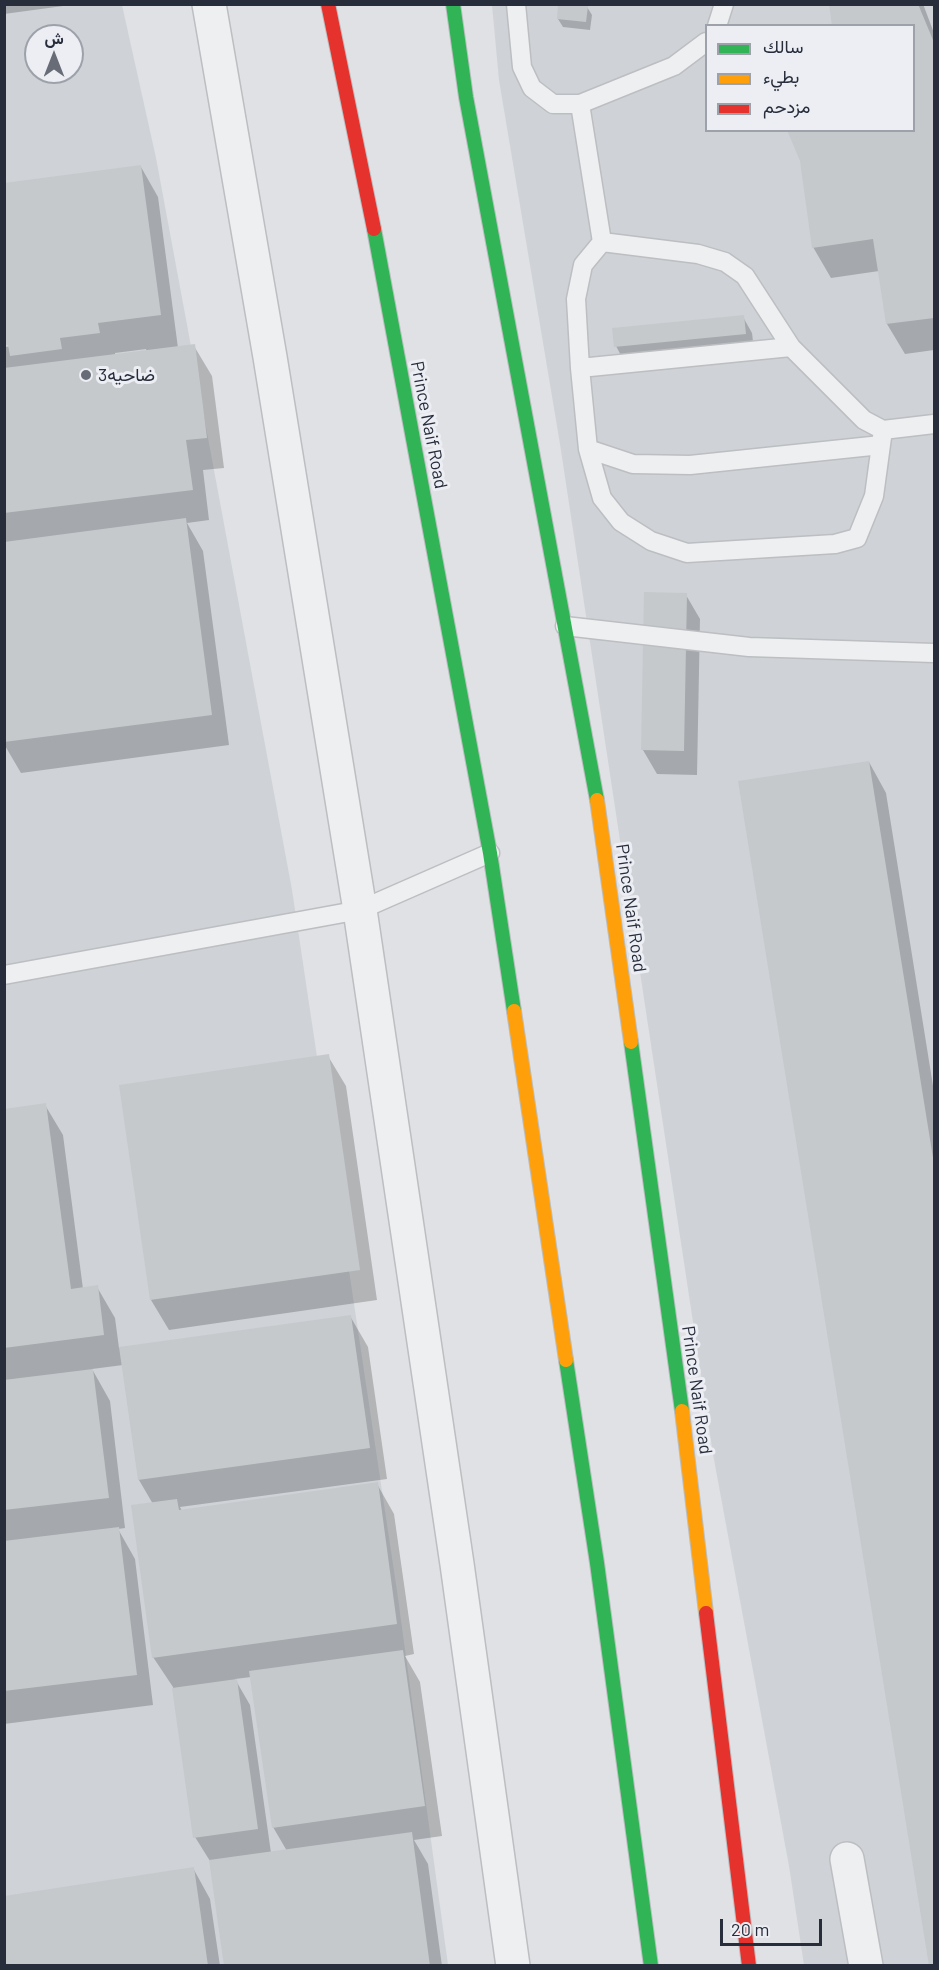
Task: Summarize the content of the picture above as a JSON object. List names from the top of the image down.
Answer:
{
  "streets": {
    "main road": ["Prince Naif Road"]
  },
  "places": ["ضاحيه3"],
  "legend": ["سالك", "بطيء", "مزدحم"],
  "scale_bar": "20 m",
  "north": "top"
}
